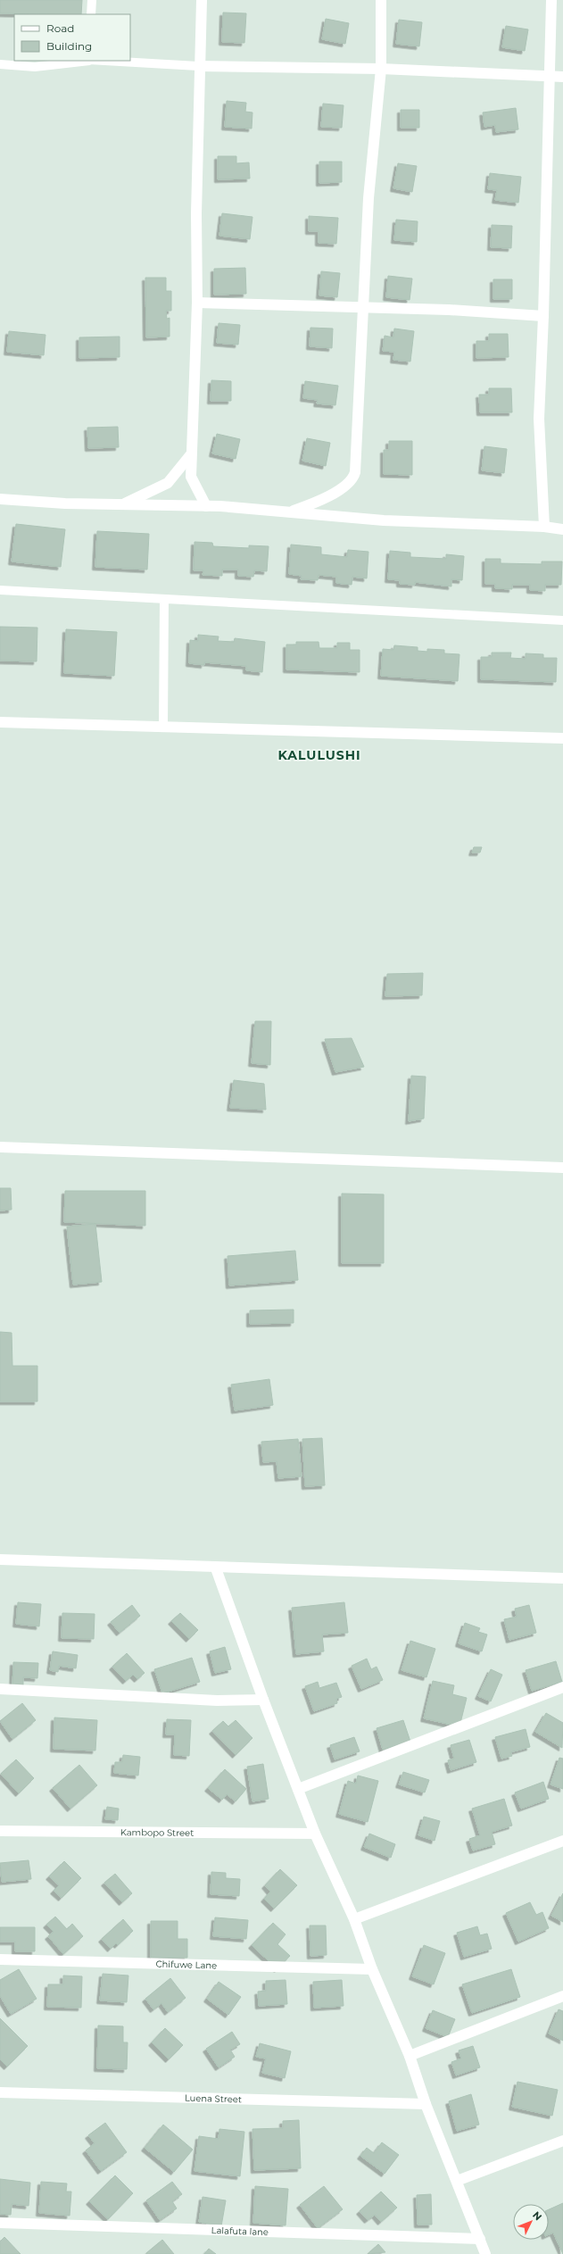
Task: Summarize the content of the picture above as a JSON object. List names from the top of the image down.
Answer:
{
  "streets": {
    "street": [
      "Kambopo Street",
      "Chifuwe Lane",
      "Luena Street",
      "Lalafuta lane"
    ]
  },
  "districts": ["KALULUSHI"],
  "legend": ["Road", "Building"],
  "north": "top right"
}
